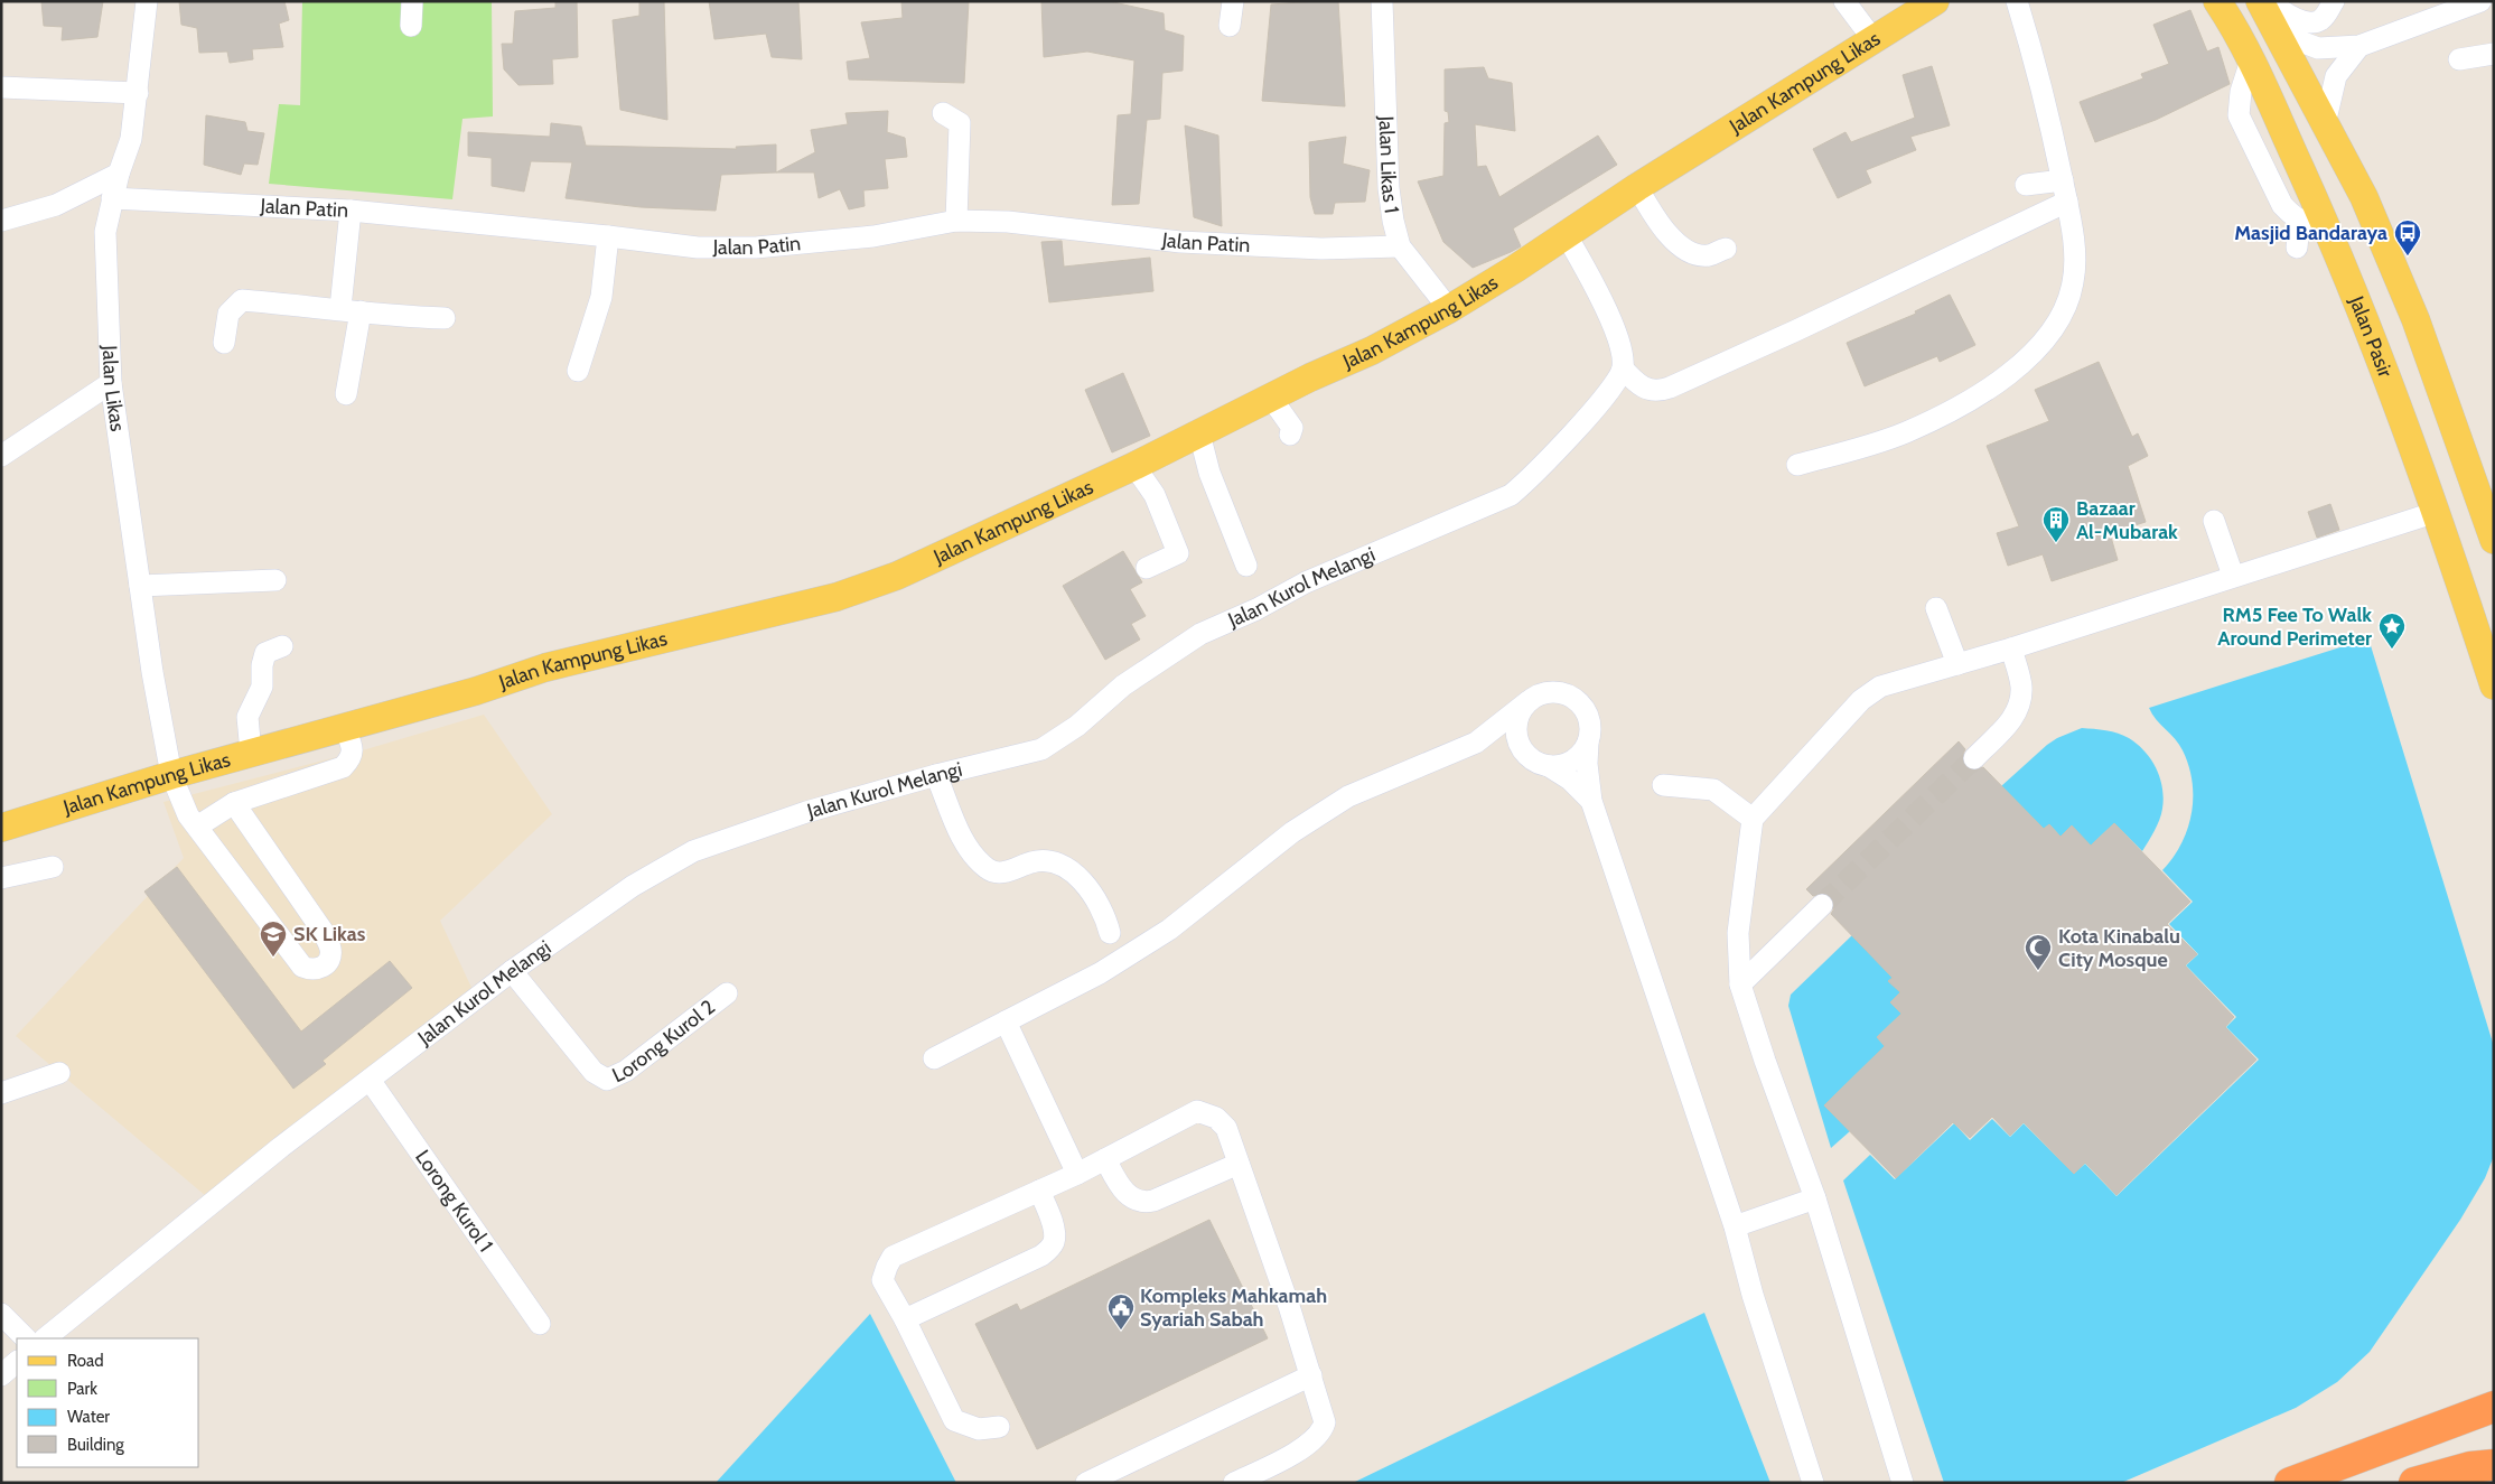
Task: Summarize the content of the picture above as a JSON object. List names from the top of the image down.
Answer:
{
  "streets": {
    "main road": ["Jalan Kampung Likas", "Jalan Pasir"],
    "street": [
      "Jalan Likas 1",
      "Jalan Patin",
      "Jalan Likas",
      "Jalan Kurol Melangi",
      "Lorong Kurol 2",
      "Lorong Kurol 1"
    ]
  },
  "crossings": [
    ["Jalan Kampung Likas", "Jalan Likas 1"],
    ["Jalan Kampung Likas", "Jalan Likas"],
    ["Jalan Likas 1", "Jalan Patin"],
    ["Jalan Patin", "Jalan Likas"],
    ["Jalan Kurol Melangi", "Lorong Kurol 2"],
    ["Jalan Kurol Melangi", "Lorong Kurol 1"]
  ],
  "places": {
    "bus stop": ["Masjid Bandaraya"],
    "building": ["Bazaar Al-Mubarak"],
    "place": ["RM5 Fee To Walk Around Perimeter"],
    "school or university": ["SK Likas"],
    "mosque": ["Kota Kinabalu City Mosque"],
    "public building": ["Kompleks Mahkamah Syariah Sabah"]
  },
  "legend": [
    "Road",
    "Park",
    "Water",
    "Building"
  ]
}
